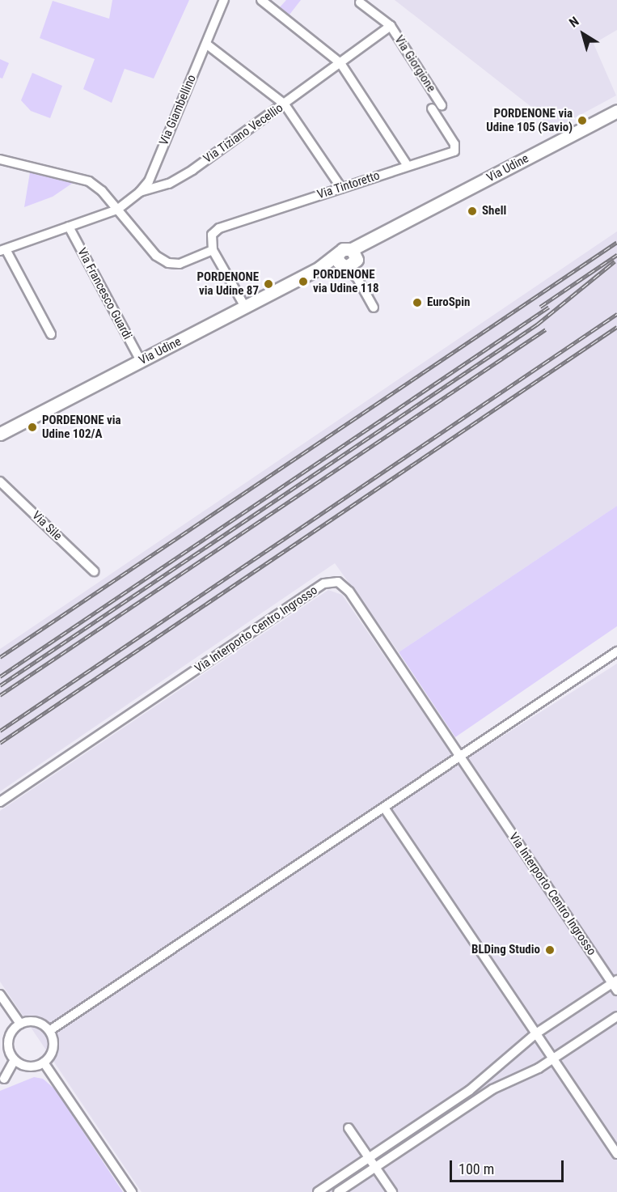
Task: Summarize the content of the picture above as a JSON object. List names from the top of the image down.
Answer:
{
  "streets": {
    "main road": ["Via Udine"],
    "street": [
      "Via Giorgione",
      "Via Giambellino",
      "Via Tiziano Vecellio",
      "Via Tintoretto",
      "Via Francesco Guardi",
      "Via Sile",
      "Via Interporto Centro Ingrosso"
    ]
  },
  "crossings": [
    ["Via Giorgione", "Via Tiziano Vecellio"],
    ["Via Giambellino", "Via Tiziano Vecellio"],
    ["Via Giambellino", "Via Francesco Guardi"],
    ["Via Udine", "Via Francesco Guardi"]
  ],
  "places": [
    "PORDENONE via Udine 105 (Savio)",
    "Shell",
    "PORDENONE via Udine 118",
    "PORDENONE via Udine 87",
    "EuroSpin",
    "PORDENONE via Udine 102/A",
    "BLDing Studio"
  ],
  "scale_bar": "100 m",
  "north": "top left"
}
